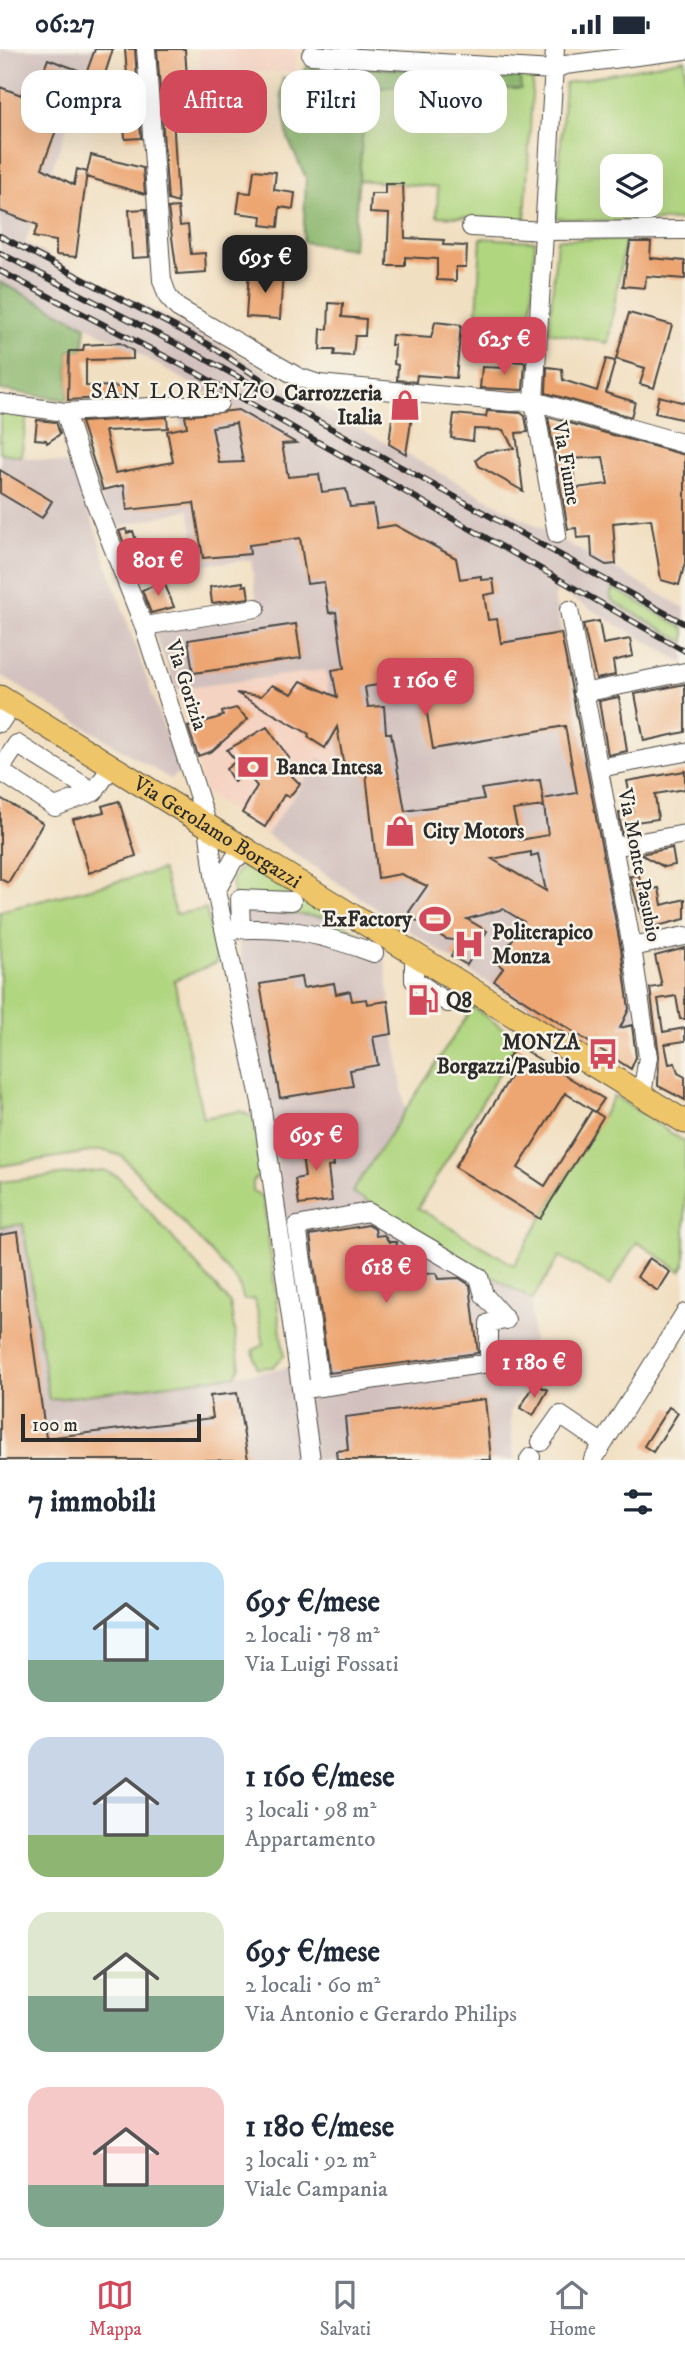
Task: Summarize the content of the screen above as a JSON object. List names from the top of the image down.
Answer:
{
  "streets": {
    "main road": ["Via Gerolamo Borgazzi"],
    "street": ["Via Fiume", "Via Gorizia", "Via Monte Pasubio"]
  },
  "crossings": [
    ["Via Gorizia", "Via Gerolamo Borgazzi"],
    ["Via Gerolamo Borgazzi", "Via Monte Pasubio"]
  ],
  "districts": ["SAN LORENZO"],
  "places": {
    "shop": ["Carrozzeria Italia", "City Motors"],
    "bank": ["Banca Intesa"],
    "sports": ["ExFactory"],
    "hospital": ["Politerapico Monza"],
    "fuel station": ["Q8"],
    "bus stop": ["MONZA Borgazzi/Pasubio"]
  },
  "scale_bar": "100 m",
  "page": {
    "status": "06:27",
    "chip": [
      "Compra",
      "Affitta",
      "Filtri",
      "Nuovo"
    ],
    "price": [
      "695 €",
      "625 €",
      "801 €",
      "1 160 €",
      "695 €",
      "618 €",
      "1 180 €"
    ],
    "scale": "100 m",
    "heading": "7 immobili",
    "list": [
      {
        "name": "695 €/mese",
        "note": "2 locali · 78 m² · Via Luigi Fossati"
      },
      {
        "name": "1 160 €/mese",
        "note": "3 locali · 98 m² · Appartamento"
      },
      {
        "name": "695 €/mese",
        "note": "2 locali · 60 m² · Via Antonio e Gerardo Philips"
      },
      {
        "name": "1 180 €/mese",
        "note": "3 locali · 92 m² · Viale Campania"
      }
    ],
    "tabs": ["Mappa", "Salvati", "Home"]
  }
}
